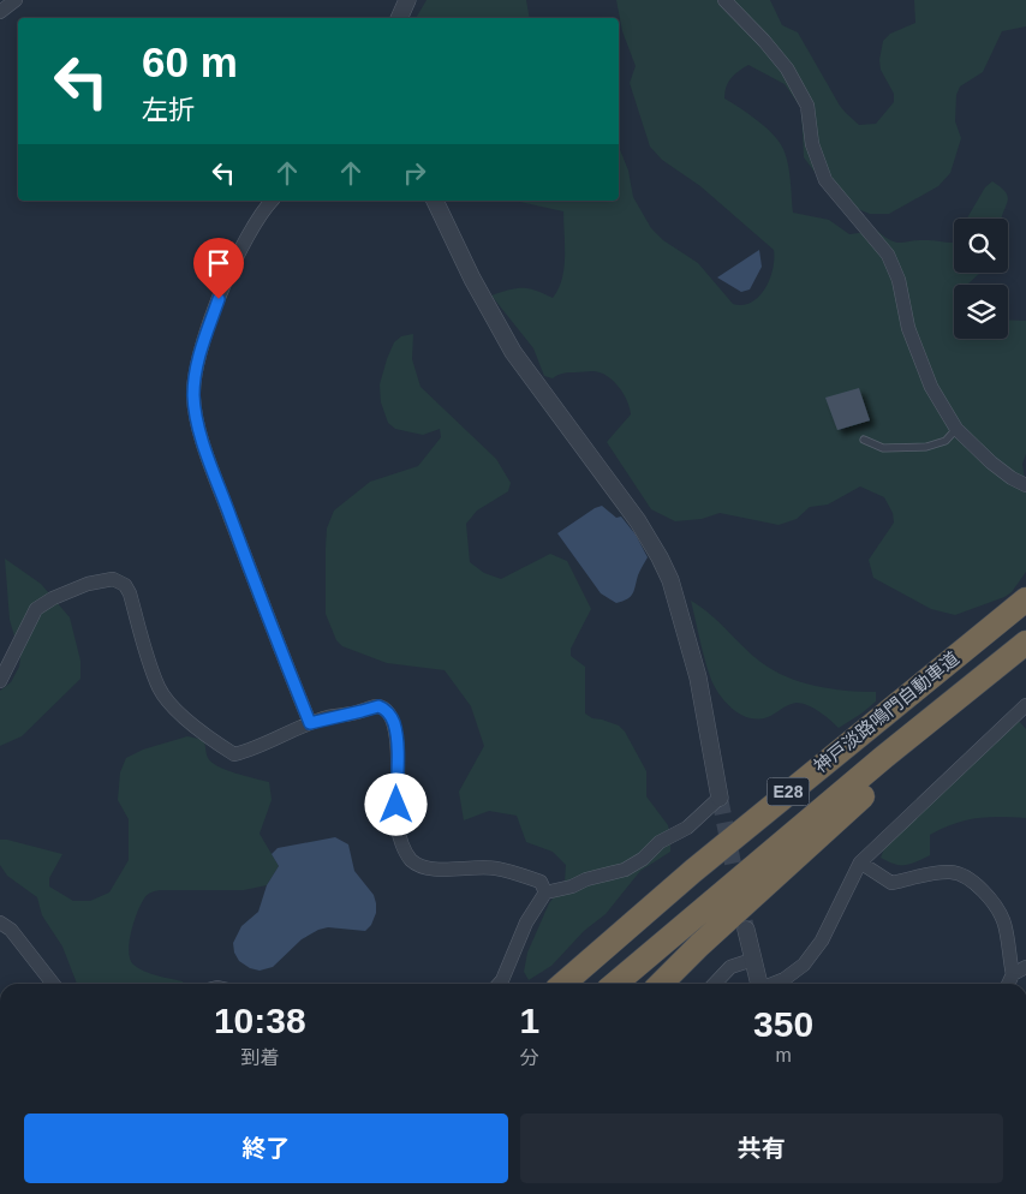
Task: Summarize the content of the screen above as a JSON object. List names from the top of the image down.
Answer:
{
  "streets": {
    "highway": ["神戸淡路鳴門自動車道", "E28"]
  },
  "page": {
    "turn": ["60 m", "左折"],
    "eta": [
      "10:38",
      "到着",
      "1",
      "分",
      "350",
      "m"
    ],
    "buttons": ["終了", "共有"]
  }
}
